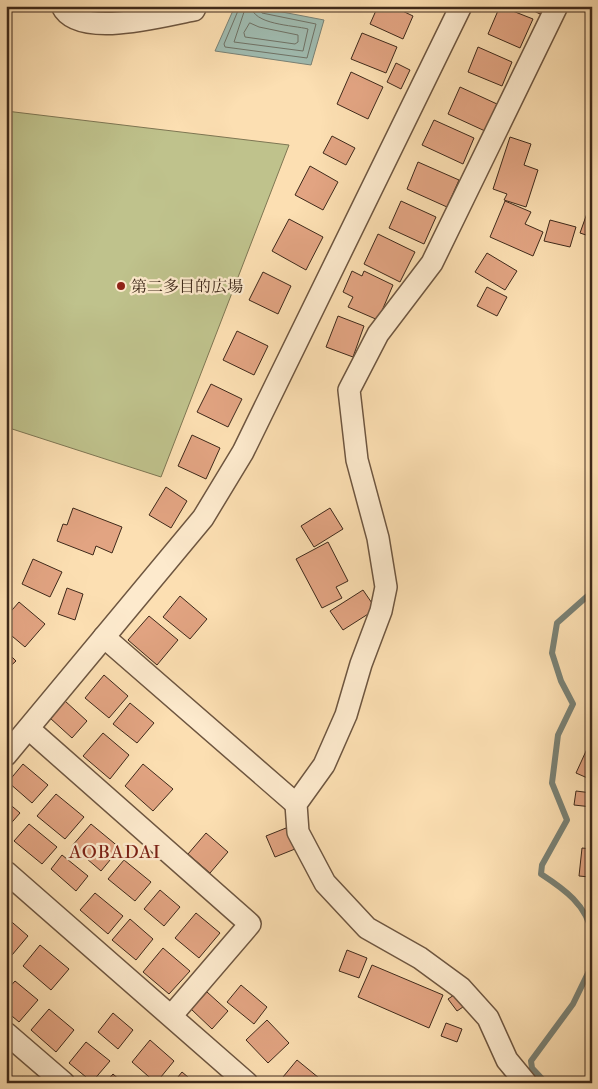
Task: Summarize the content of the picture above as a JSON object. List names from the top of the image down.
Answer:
{
  "districts": ["AOBADAI"],
  "places": ["第二多目的広場"]
}
